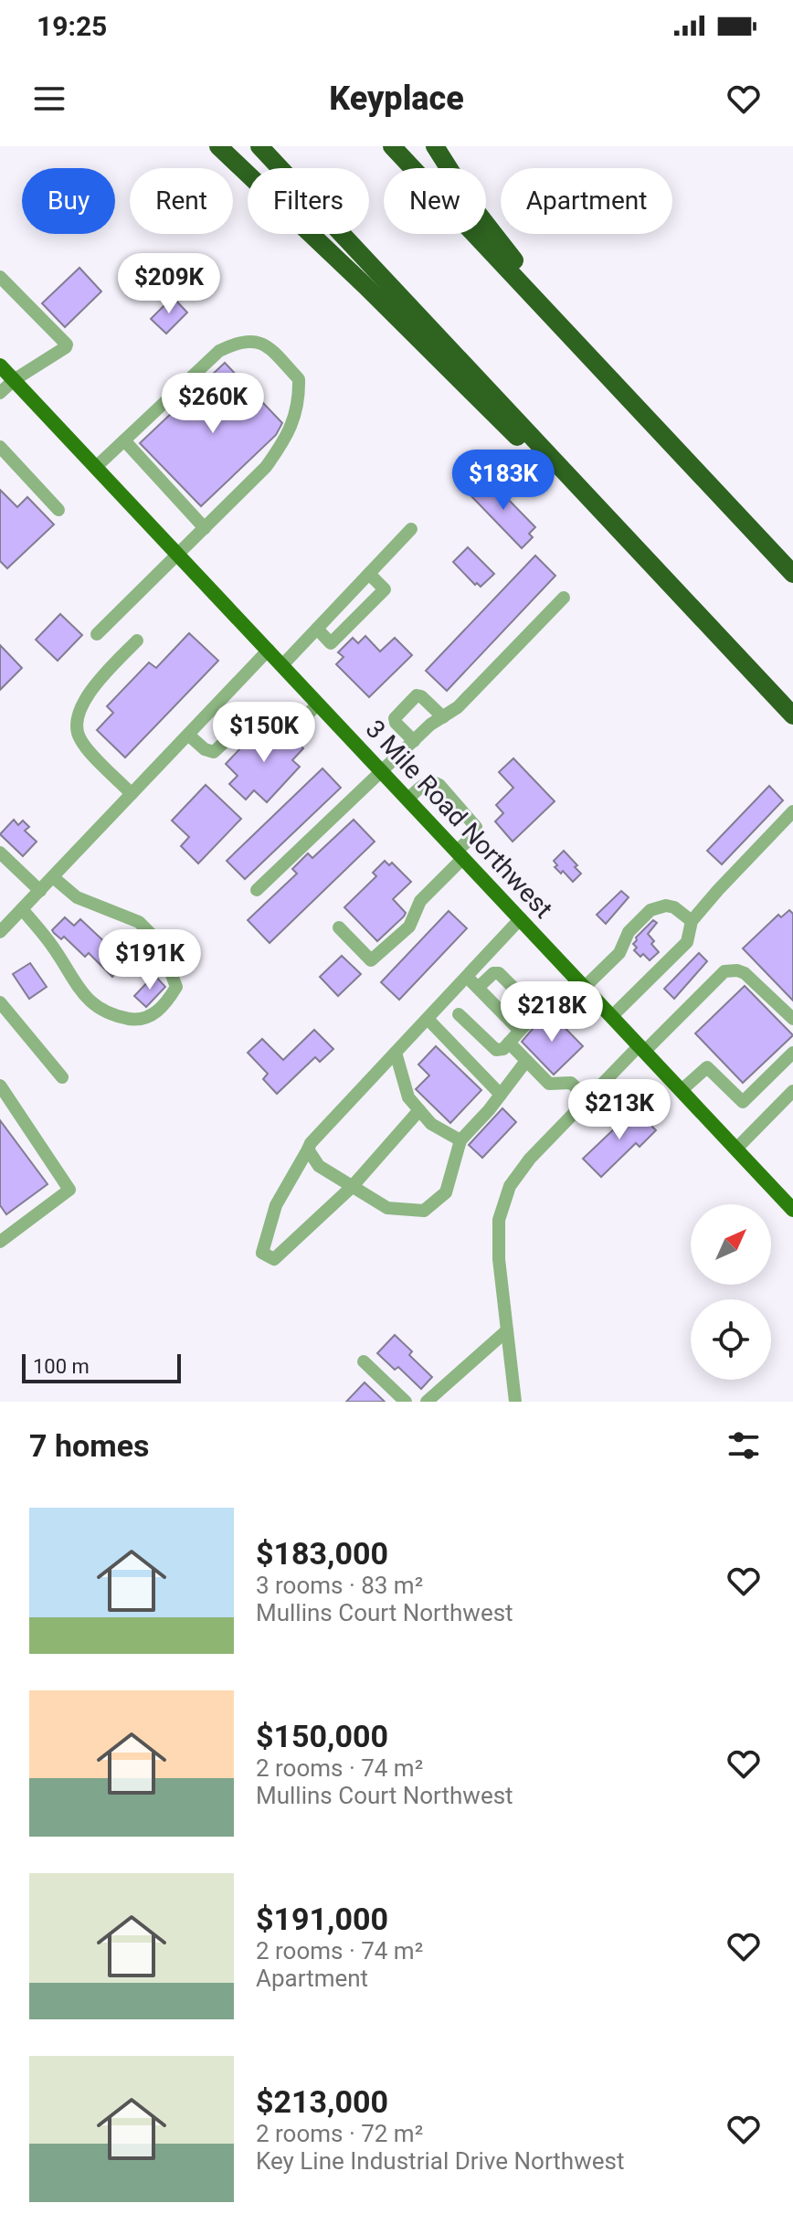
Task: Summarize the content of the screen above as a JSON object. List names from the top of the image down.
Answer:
{
  "streets": {
    "main road": ["3 Mile Road Northwest"]
  },
  "scale_bar": "100 m",
  "north": "top right",
  "page": {
    "status": "19:25",
    "header": "Keyplace",
    "chip": [
      "Buy",
      "Rent",
      "Filters",
      "New",
      "Apartment"
    ],
    "price": [
      "$209K",
      "$260K",
      "$183K",
      "$150K",
      "$191K",
      "$218K",
      "$213K"
    ],
    "scale": "100 m",
    "heading": "7 homes",
    "list": [
      {
        "name": "$183,000",
        "note": "3 rooms · 83 m² · Mullins Court Northwest"
      },
      {
        "name": "$150,000",
        "note": "2 rooms · 74 m² · Mullins Court Northwest"
      },
      {
        "name": "$191,000",
        "note": "2 rooms · 74 m² · Apartment"
      },
      {
        "name": "$213,000",
        "note": "2 rooms · 72 m² · Key Line Industrial Drive Northwest"
      }
    ]
  }
}
